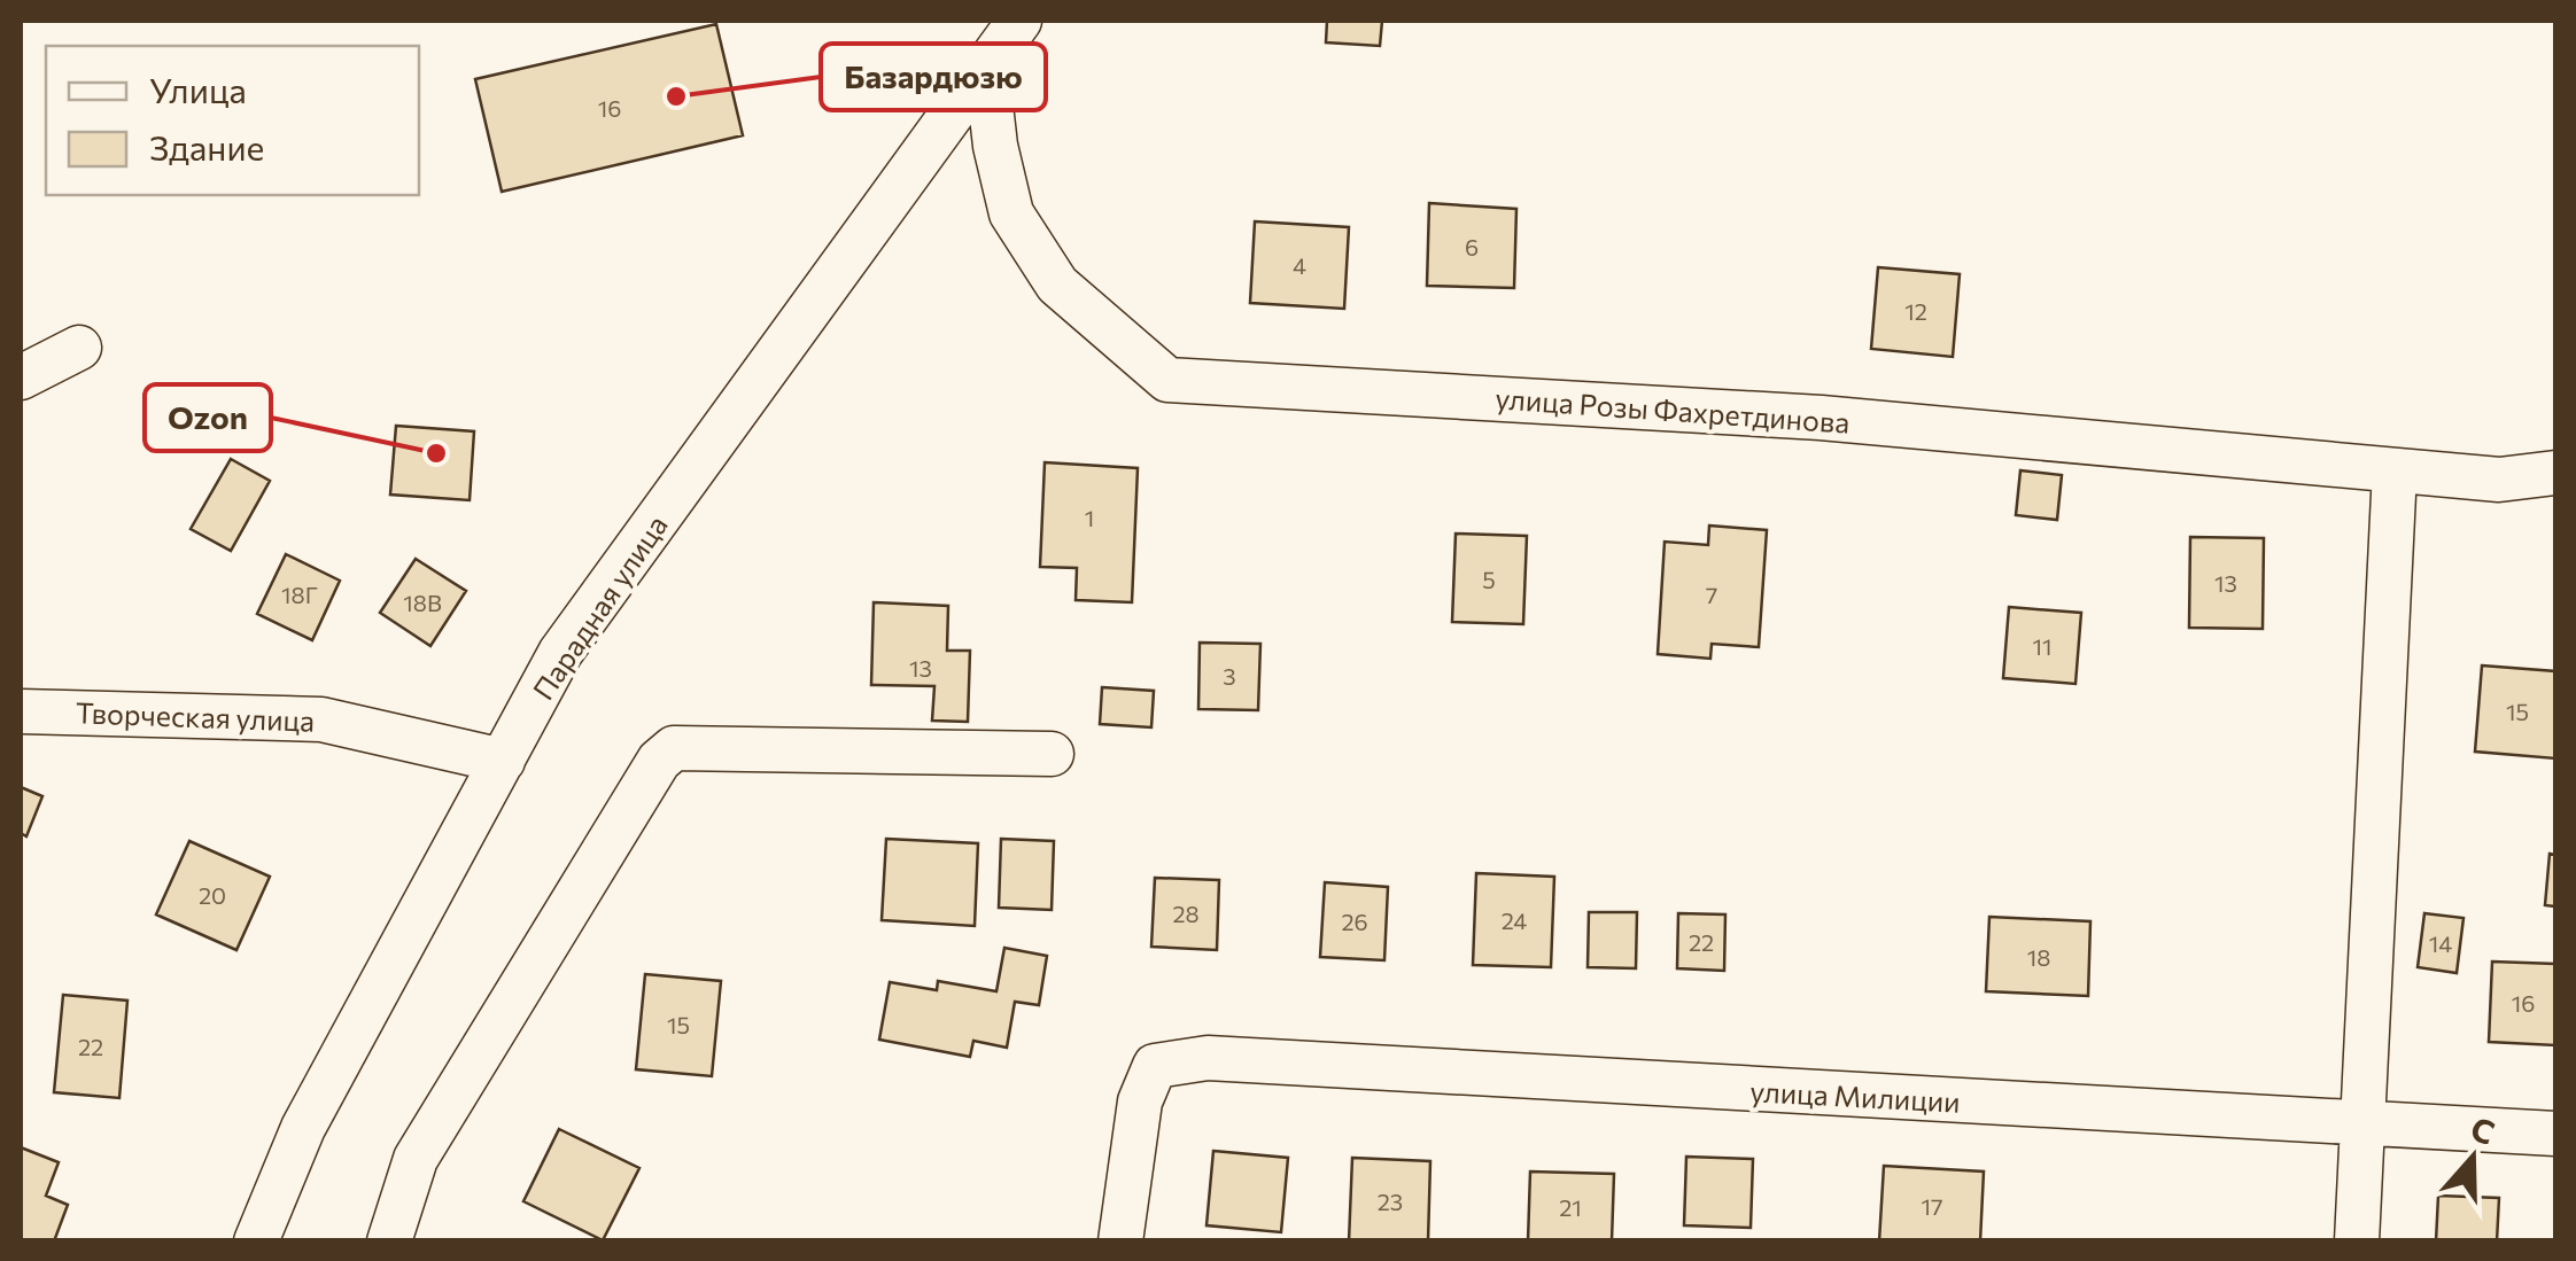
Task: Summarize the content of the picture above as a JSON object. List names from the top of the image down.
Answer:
{
  "streets": {
    "street": [
      "улица Розы Фахретдинова",
      "Парадная улица",
      "Творческая улица",
      "улица Милиции"
    ]
  },
  "crossings": [
    ["улица Розы Фахретдинова", "Парадная улица"],
    ["Парадная улица", "Творческая улица"]
  ],
  "places": ["Базардюзю", "Ozon"],
  "house_numbers": [
    "16",
    "6",
    "4",
    "12",
    "1",
    "5",
    "13",
    "18Г",
    "7",
    "18В",
    "11",
    "13",
    "3",
    "15",
    "20",
    "28",
    "24",
    "26",
    "22",
    "14",
    "18",
    "16",
    "15",
    "22",
    "23",
    "17",
    "21"
  ],
  "legend": ["Улица", "Здание"],
  "north": "top"
}
